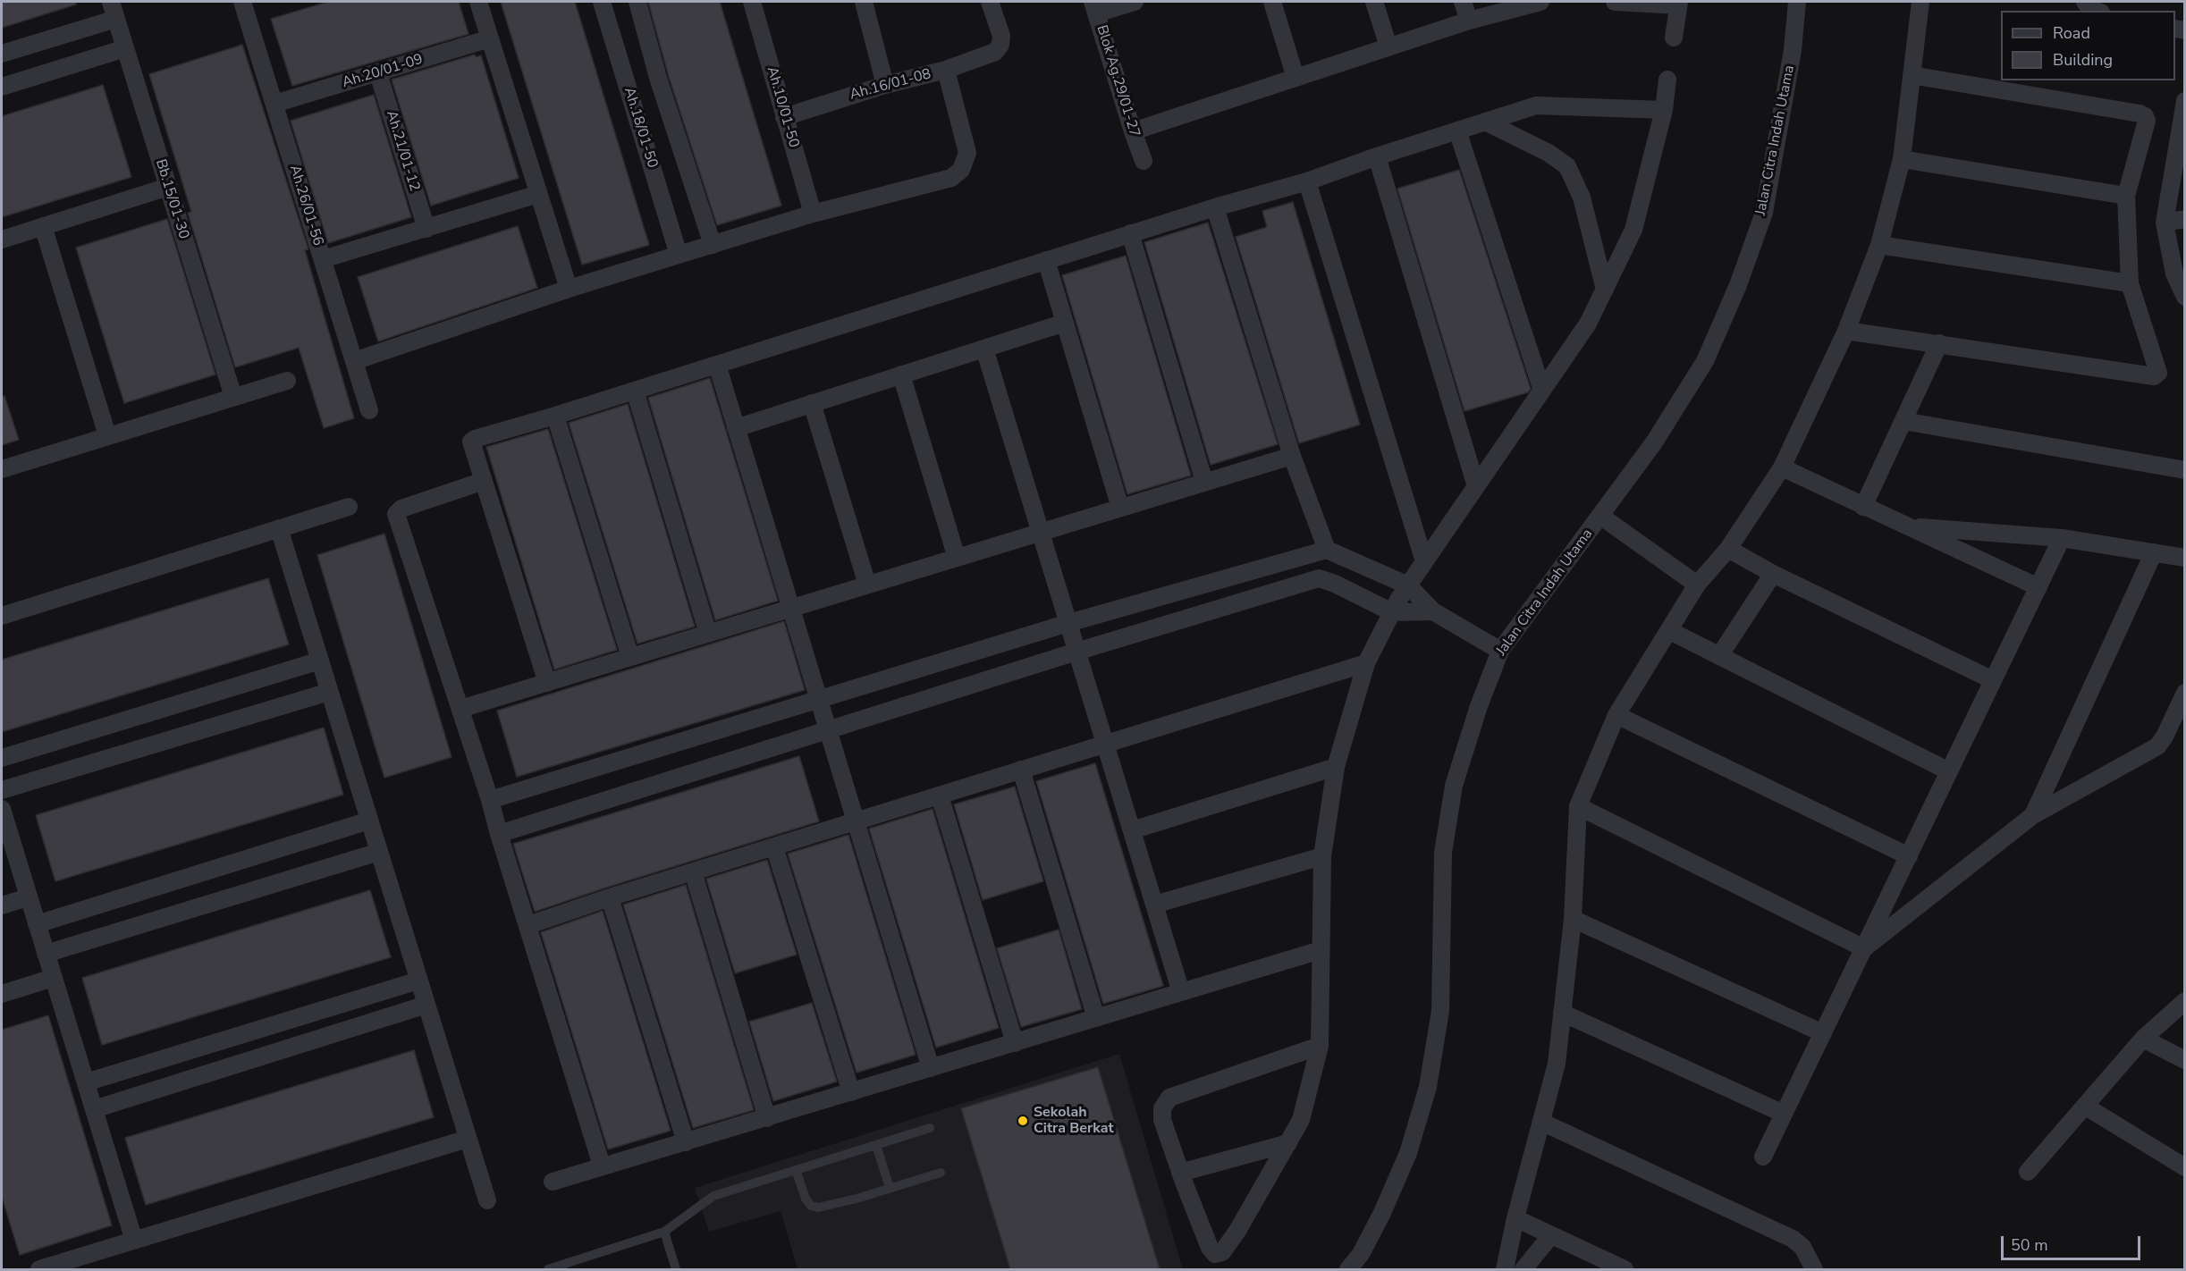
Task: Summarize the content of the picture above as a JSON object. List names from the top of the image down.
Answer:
{
  "streets": {
    "street": [
      "Ah.20/01-09",
      "Blok Ag.29/01-27",
      "Ah.16/01-08",
      "Ah.10/01-50",
      "Ah.18/01-50",
      "Jalan Citra Indah Utama",
      "Ah.21/01-12",
      "Bb.15/01-30",
      "Ah.26/01-56"
    ]
  },
  "crossings": [
    ["Ah.20/01-09", "Ah.21/01-12"],
    ["Ah.20/01-09", "Ah.26/01-56"],
    ["Ah.16/01-08", "Ah.10/01-50"]
  ],
  "places": ["Sekolah Citra Berkat"],
  "legend": ["Road", "Building"],
  "scale_bar": "50 m"
}
